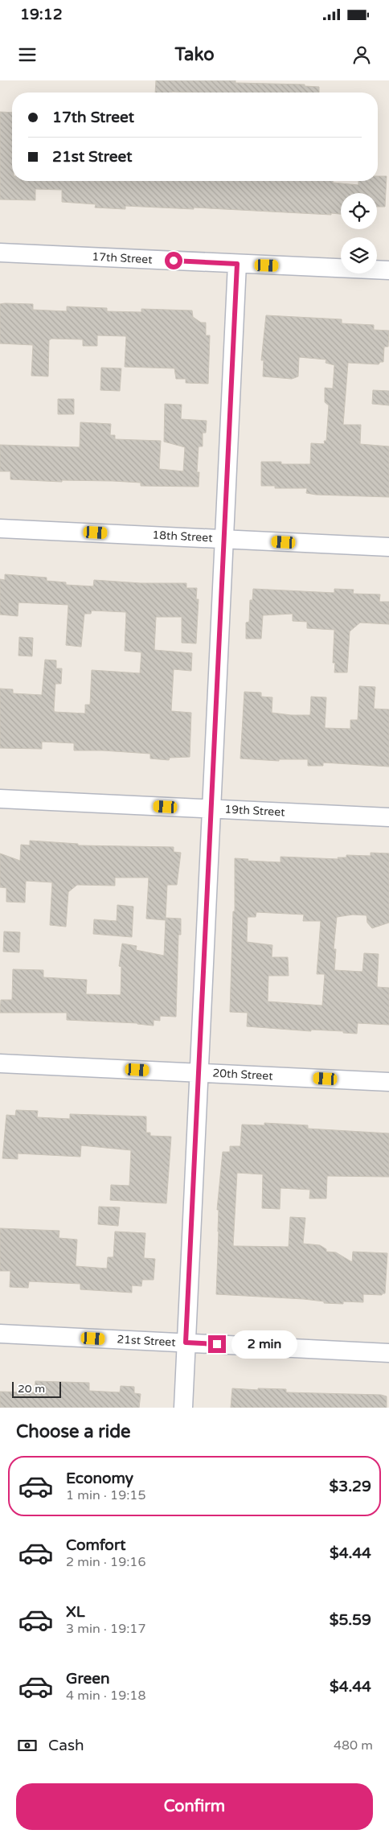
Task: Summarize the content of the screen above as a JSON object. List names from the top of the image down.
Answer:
{
  "streets": {
    "street": [
      "17th Street",
      "18th Street",
      "19th Street",
      "20th Street",
      "21st Street"
    ]
  },
  "scale_bar": "20 m",
  "page": {
    "status": "19:12",
    "header": "Tako",
    "banner": ["17th Street", "21st Street"],
    "bubble": "2 min",
    "scale": "20 m",
    "heading": "Choose a ride",
    "list": [
      {
        "name": "Economy",
        "note": "1 min · 19:15",
        "value": "$3.29"
      },
      {
        "name": "Comfort",
        "note": "2 min · 19:16",
        "value": "$4.44"
      },
      {
        "name": "XL",
        "note": "3 min · 19:17",
        "value": "$5.59"
      },
      {
        "name": "Green",
        "note": "4 min · 19:18",
        "value": "$4.44"
      }
    ],
    "pay": ["Cash", "480 m"],
    "buttons": "Confirm"
  }
}
